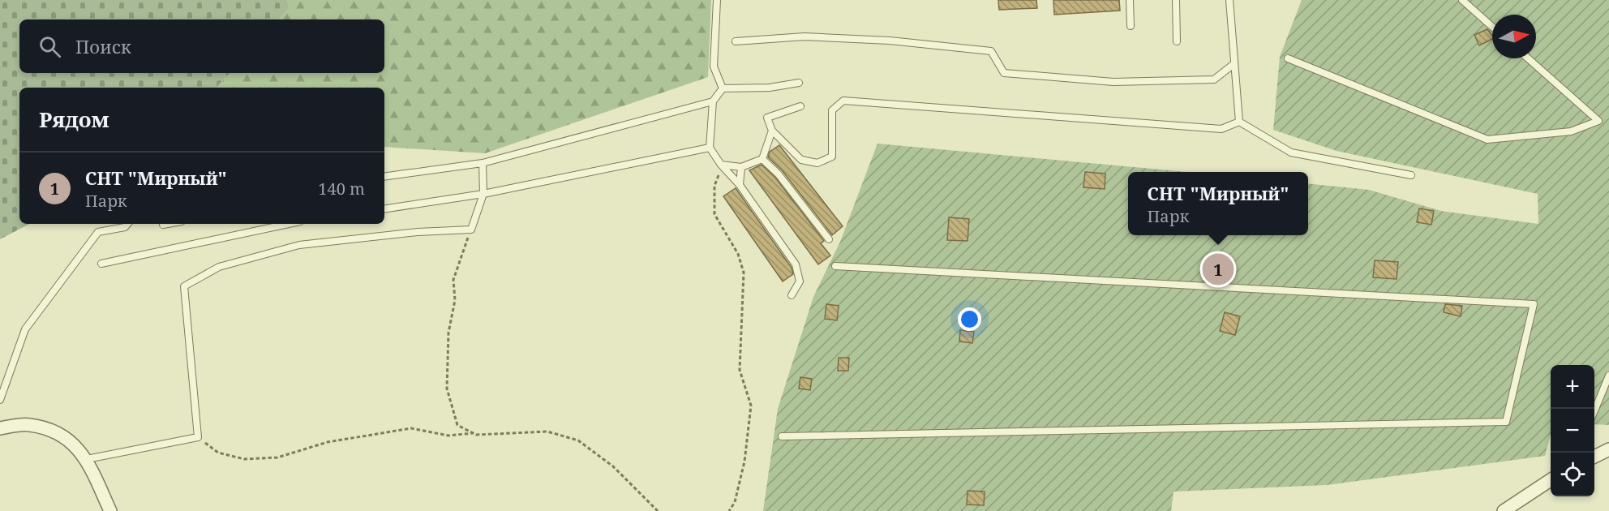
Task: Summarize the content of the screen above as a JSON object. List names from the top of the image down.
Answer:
{
  "north": "right",
  "page": {
    "search": "Поиск",
    "heading": "Рядом",
    "list": [
      {
        "mark": "1",
        "name": "СНТ \"Мирный\"",
        "note": "Парк",
        "value": "140 m"
      }
    ],
    "popup": ["СНТ \"Мирный\"", "Парк"],
    "pins": "1",
    "map_buttons": ["+", "−"]
  }
}
